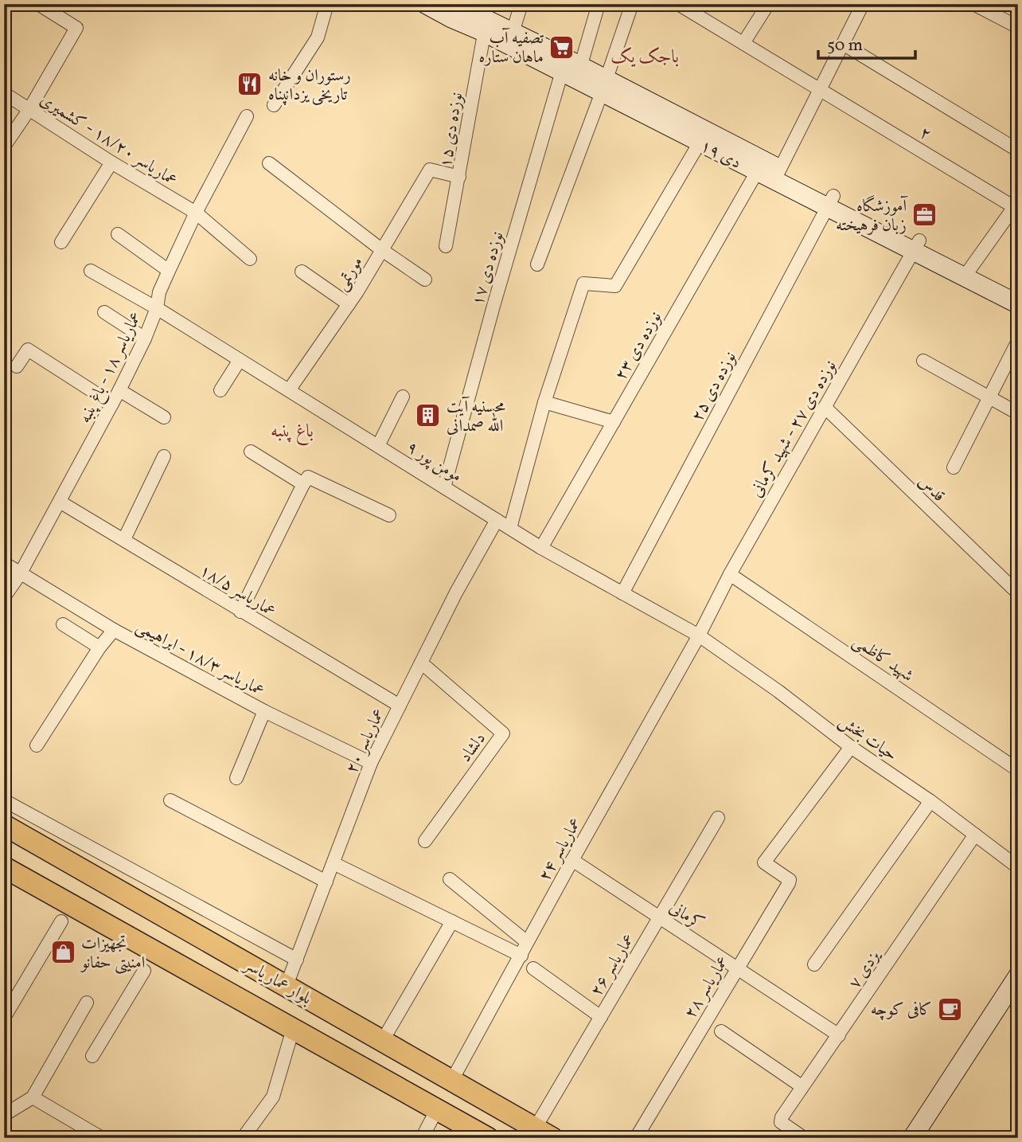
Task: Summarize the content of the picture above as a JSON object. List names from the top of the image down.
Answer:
{
  "streets": {
    "main road": ["۱۹ دی", "بلوار عمار یاسر"],
    "street": [
      "نوزده دی ۱۵",
      "۲",
      "عماریاسر ۱۸/۲۰ - کشمیری",
      "نوزده دی ۱۷",
      "مورتمی",
      "نوزده دی ۲۳",
      "عماریاسر ۱۸ - باغ پنبه",
      "نوزده دی ۲۵",
      "نوزده دی ۲۷ - شهید کرمانی",
      "مومن پور ۹",
      "قدس",
      "عماریاسر ۱۸/۵",
      "عماریاسر ۱۸/۳ - ابراهیمی",
      "شهید کاظمی",
      "حیات بخش",
      "عماریاسر ۲۰",
      "دلشاد",
      "عماریاسر ۲۴",
      "کرمانی",
      "عماریاسر ۲۶",
      "یزدی ۷",
      "عماریاسر ۲۸"
    ]
  },
  "crossings": [
    ["نوزده دی ۱۵", "۱۹ دی"],
    ["نوزده دی ۱۵", "مورتمی"],
    ["عماریاسر ۱۸/۲۰ - کشمیری", "عماریاسر ۱۸ - باغ پنبه"],
    ["۱۹ دی", "نوزده دی ۱۷"],
    ["۱۹ دی", "نوزده دی ۲۳"],
    ["۱۹ دی", "نوزده دی ۲۵"],
    ["۱۹ دی", "نوزده دی ۲۷ - شهید کرمانی"],
    ["نوزده دی ۱۷", "مومن پور ۹"],
    ["مورتمی", "مومن پور ۹"],
    ["نوزده دی ۲۳", "مومن پور ۹"],
    ["عماریاسر ۱۸ - باغ پنبه", "مومن پور ۹"],
    ["عماریاسر ۱۸ - باغ پنبه", "عماریاسر ۱۸/۵"],
    ["عماریاسر ۱۸ - باغ پنبه", "عماریاسر ۱۸/۳ - ابراهیمی"],
    ["نوزده دی ۲۵", "مومن پور ۹"],
    ["نوزده دی ۲۷ - شهید کرمانی", "مومن پور ۹"],
    ["نوزده دی ۲۷ - شهید کرمانی", "قدس"],
    ["نوزده دی ۲۷ - شهید کرمانی", "شهید کاظمی"],
    ["نوزده دی ۲۷ - شهید کرمانی", "حیات بخش"],
    ["نوزده دی ۲۷ - شهید کرمانی", "عماریاسر ۲۴"],
    ["مومن پور ۹", "حیات بخش"],
    ["مومن پور ۹", "عماریاسر ۲۰"],
    ["مومن پور ۹", "عماریاسر ۲۴"],
    ["عماریاسر ۱۸/۵", "عماریاسر ۲۰"],
    ["عماریاسر ۱۸/۳ - ابراهیمی", "عماریاسر ۲۰"],
    ["حیات بخش", "عماریاسر ۲۴"],
    ["حیات بخش", "یزدی ۷"],
    ["حیات بخش", "عماریاسر ۲۸"],
    ["عماریاسر ۲۰", "دلشاد"],
    ["عماریاسر ۲۰", "بلوار عمار یاسر"],
    ["عماریاسر ۲۴", "کرمانی"],
    ["عماریاسر ۲۴", "بلوار عمار یاسر"],
    ["کرمانی", "عماریاسر ۲۶"],
    ["کرمانی", "یزدی ۷"],
    ["کرمانی", "عماریاسر ۲۸"],
    ["عماریاسر ۲۶", "بلوار عمار یاسر"]
  ],
  "districts": ["باجک یک", "باغ پنبه"],
  "places": {
    "supermarket": ["تصفیه آب ماهان ستاره"],
    "restaurant": ["رستوران و خانه تاریخی یزدانپناه"],
    "office": ["آموزشگاه زبان فرهیخته"],
    "building": ["محسنیه آیت الله صمدانی"],
    "shop": ["تجهیزات امنیتی حفانو"],
    "cafe": ["کافی کوچه"]
  },
  "scale_bar": "50 m"
}
